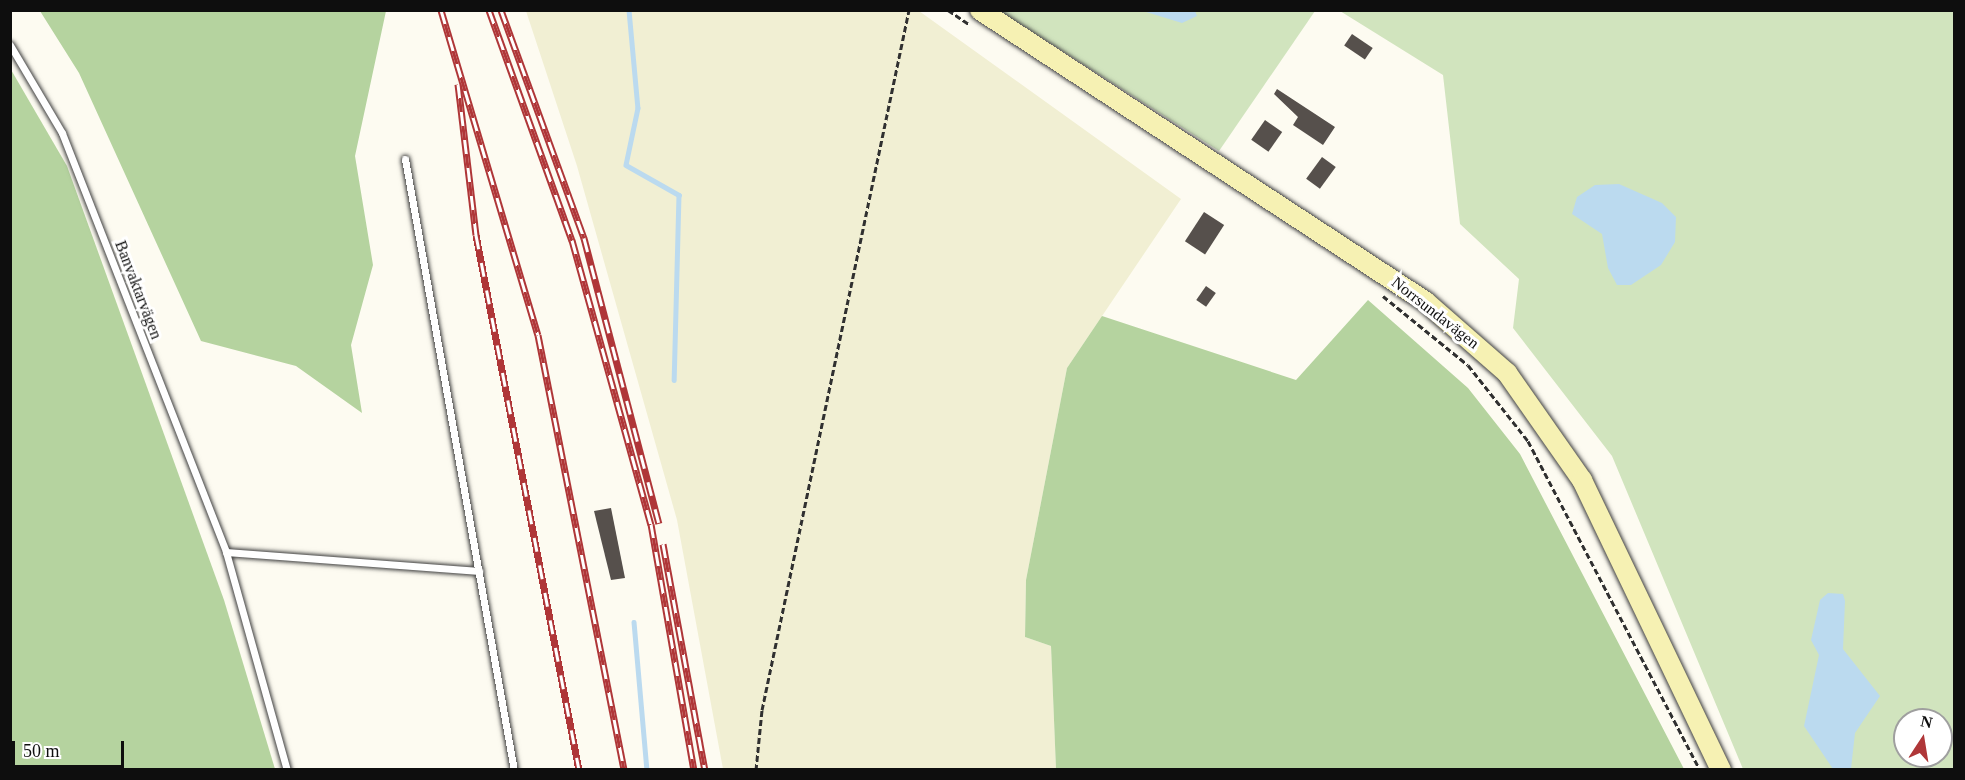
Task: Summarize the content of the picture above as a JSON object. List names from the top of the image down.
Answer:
{
  "streets": {
    "street": ["Norrsundavägen"],
    "lane": ["Banvaktarvägen"]
  },
  "scale_bar": "50 m",
  "north": "top"
}
